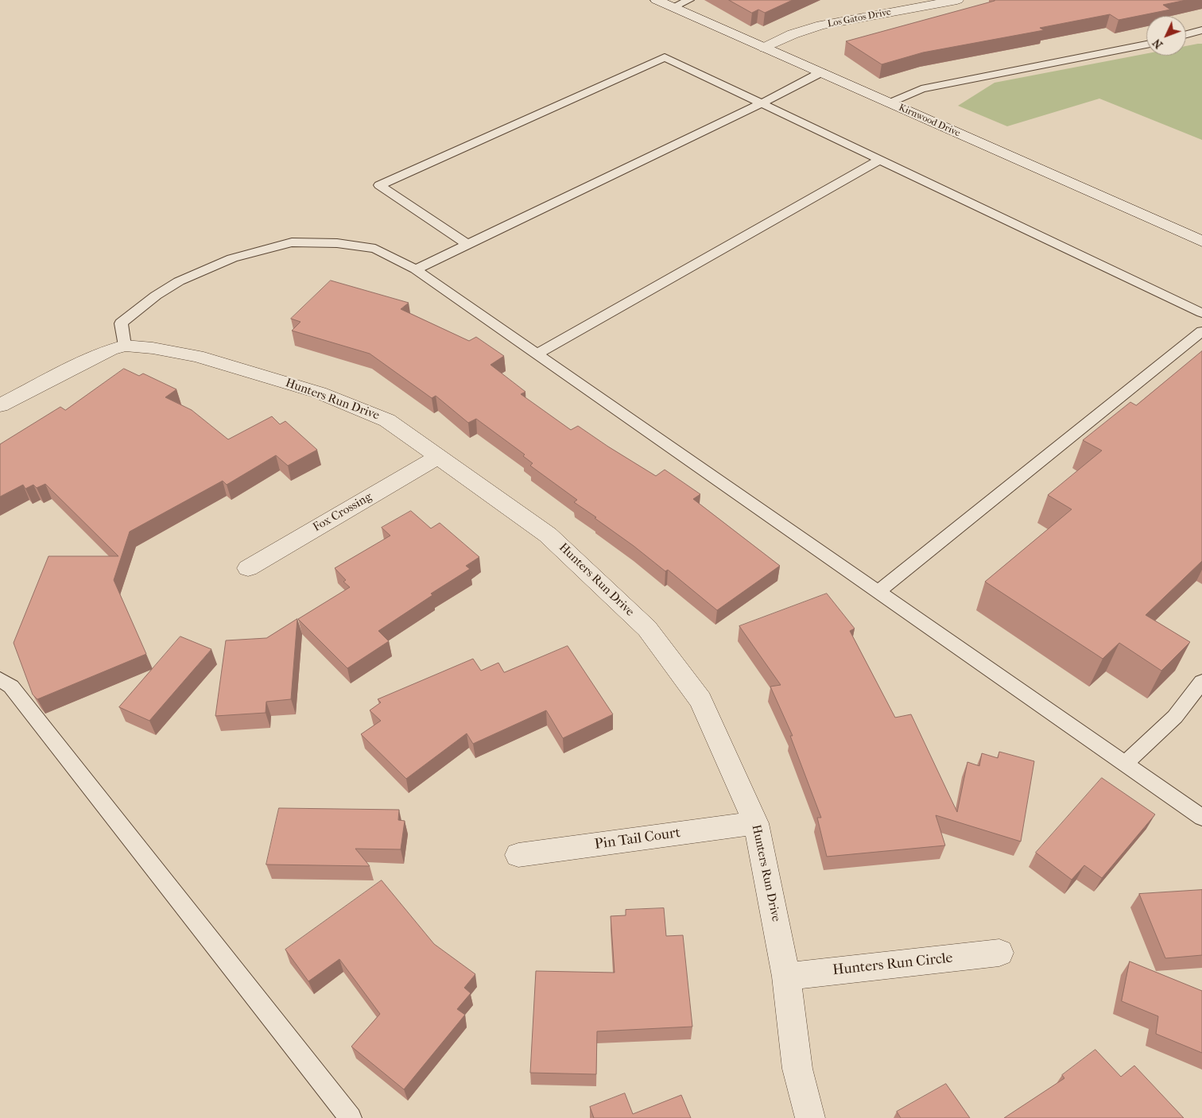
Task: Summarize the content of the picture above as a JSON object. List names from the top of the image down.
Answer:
{
  "streets": {
    "street": [
      "Los Gatos Drive",
      "Kirnwood Drive",
      "Hunters Run Drive",
      "Fox Crossing",
      "Pin Tail Court",
      "Hunters Run Circle"
    ]
  },
  "crossings": [
    ["Los Gatos Drive", "Kirnwood Drive"],
    ["Hunters Run Drive", "Fox Crossing"],
    ["Hunters Run Drive", "Pin Tail Court"],
    ["Hunters Run Drive", "Hunters Run Circle"]
  ],
  "north": "bottom left"
}
